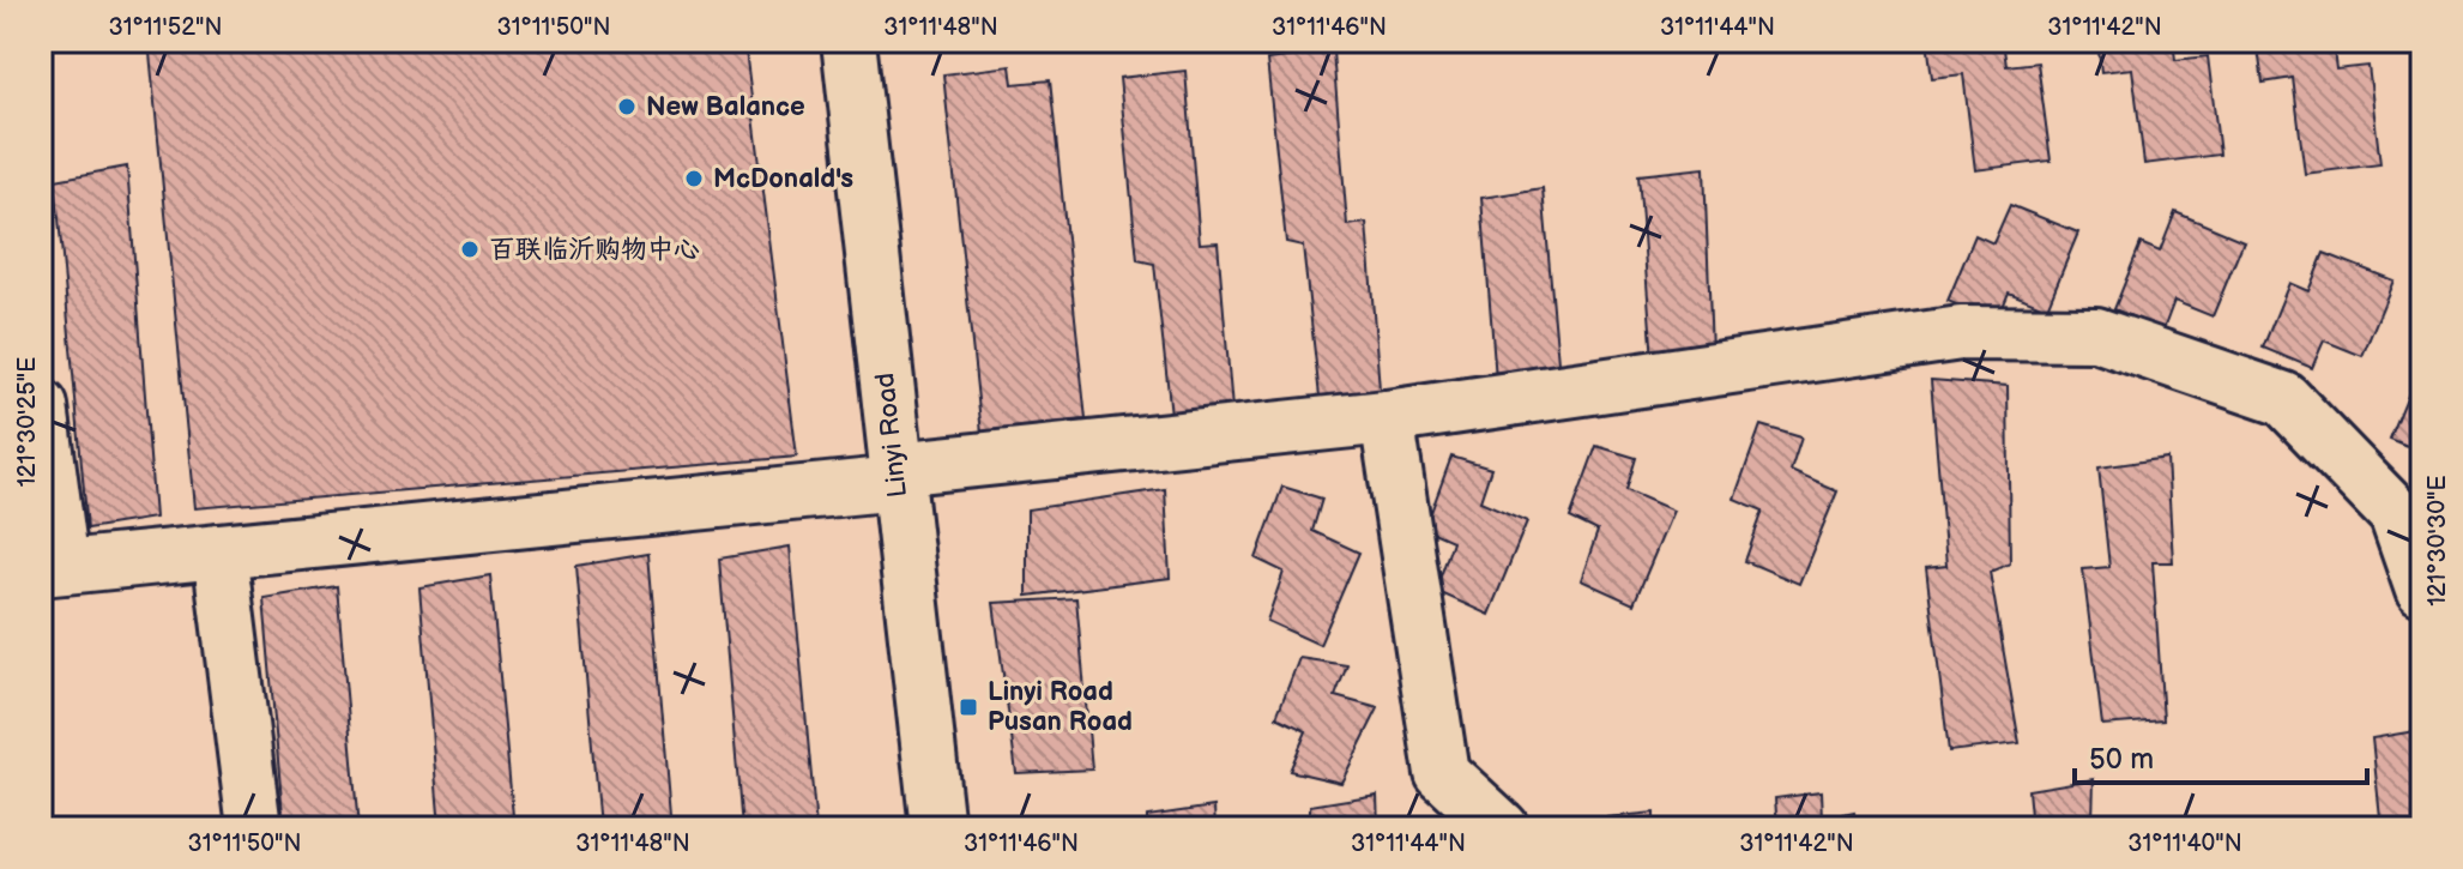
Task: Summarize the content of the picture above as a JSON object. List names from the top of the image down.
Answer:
{
  "streets": {
    "street": ["Linyi Road"]
  },
  "places": {
    "other": ["New Balance", "McDonald's", "百联临沂购物中心"],
    "transit": ["Linyi Road Pusan Road"]
  },
  "scale_bar": "50 m",
  "coordinates": [
    "31°11'52\"N",
    "31°11'50\"N",
    "31°11'48\"N",
    "31°11'46\"N",
    "31°11'44\"N",
    "31°11'42\"N",
    "121°30'25\"E",
    "121°30'30\"E",
    "31°11'40\"N"
  ]
}
